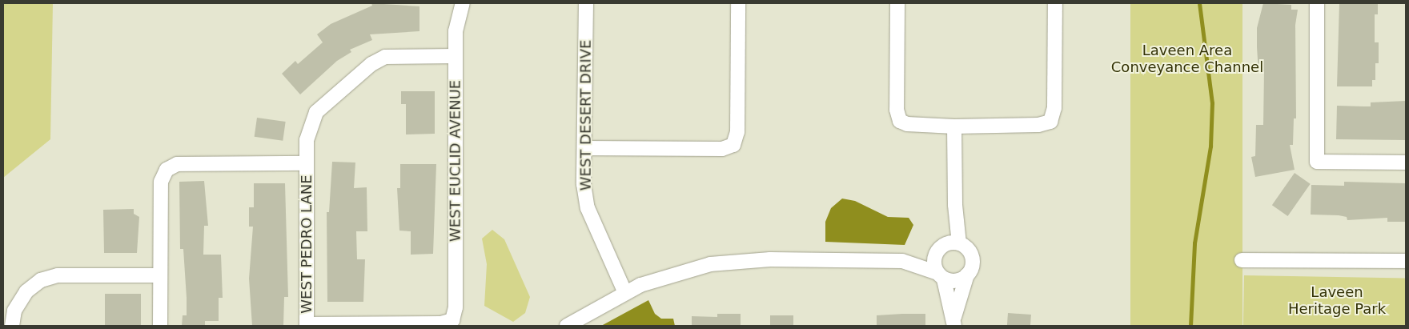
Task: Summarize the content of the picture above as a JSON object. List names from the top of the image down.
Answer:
{
  "streets": {
    "street": ["WEST DESERT DRIVE", "WEST EUCLID AVENUE", "WEST PEDRO LANE"]
  },
  "crossings": [
    ["WEST EUCLID AVENUE", "WEST PEDRO LANE"]
  ],
  "parks": ["Laveen Area Conveyance Channel", "Laveen Heritage Park"]
}
